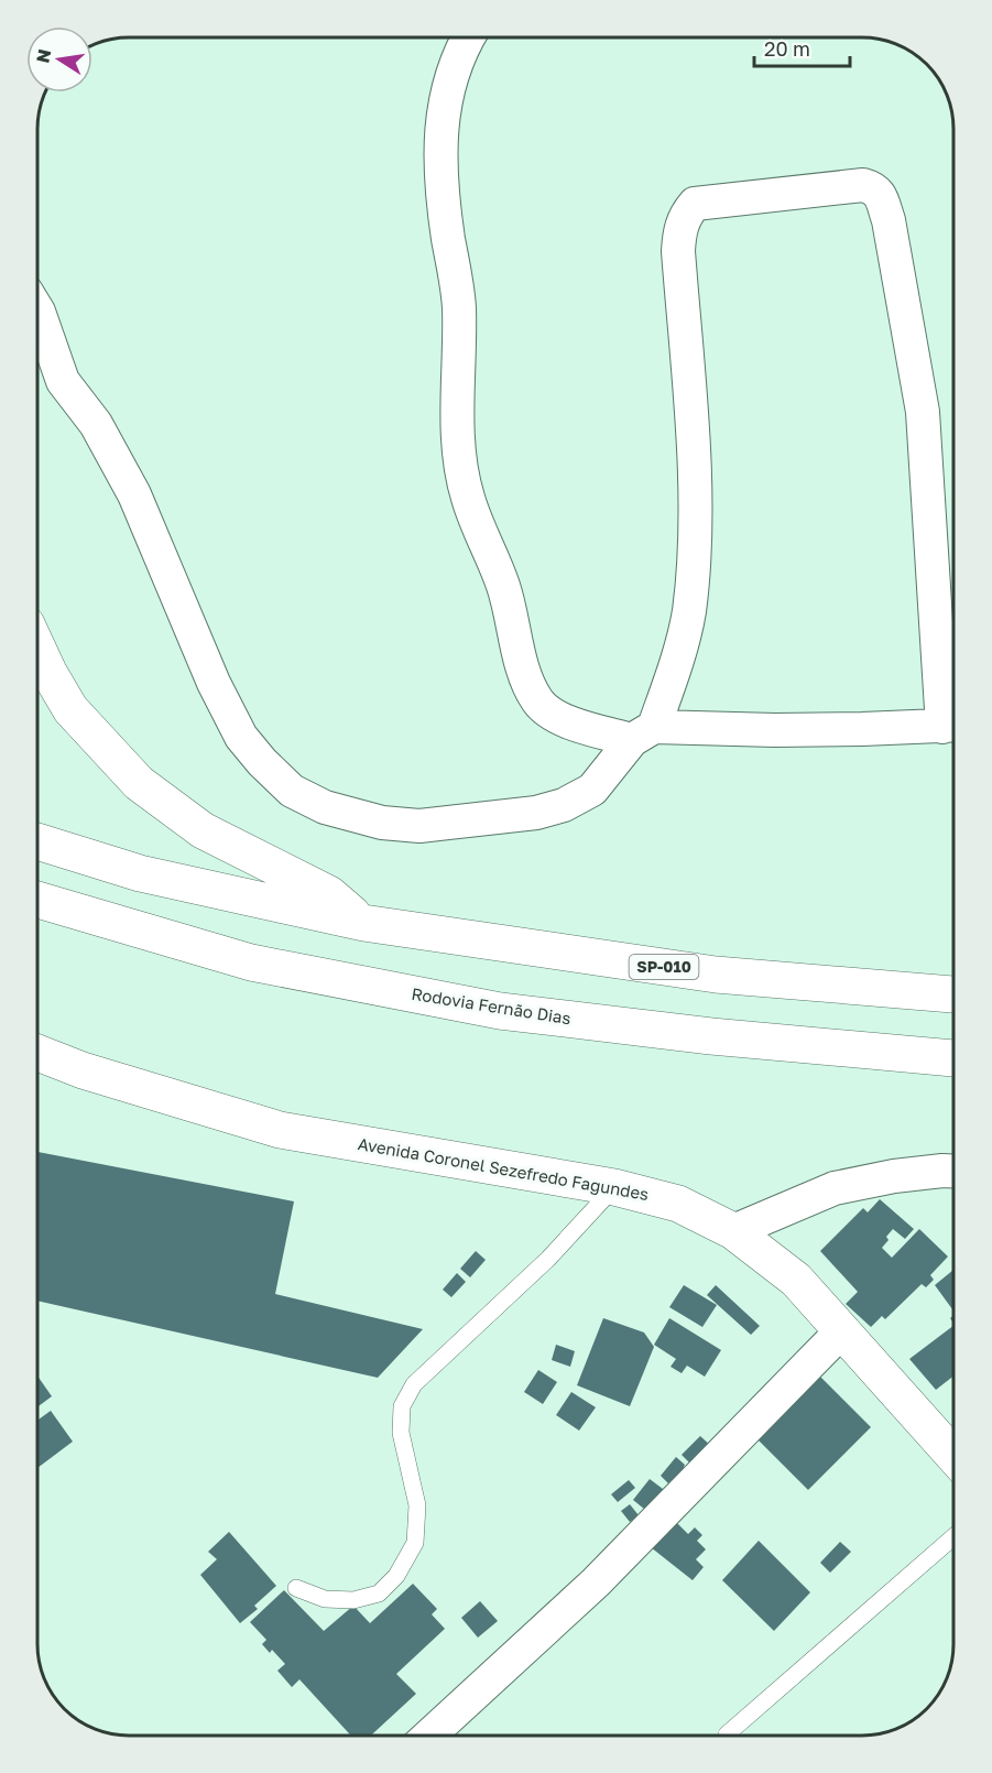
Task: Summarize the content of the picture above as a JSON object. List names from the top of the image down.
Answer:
{
  "streets": {
    "main road": ["SP-010", "Rodovia Fernão Dias", "Avenida Coronel Sezefredo Fagundes"]
  },
  "scale_bar": "20 m",
  "north": "left"
}
